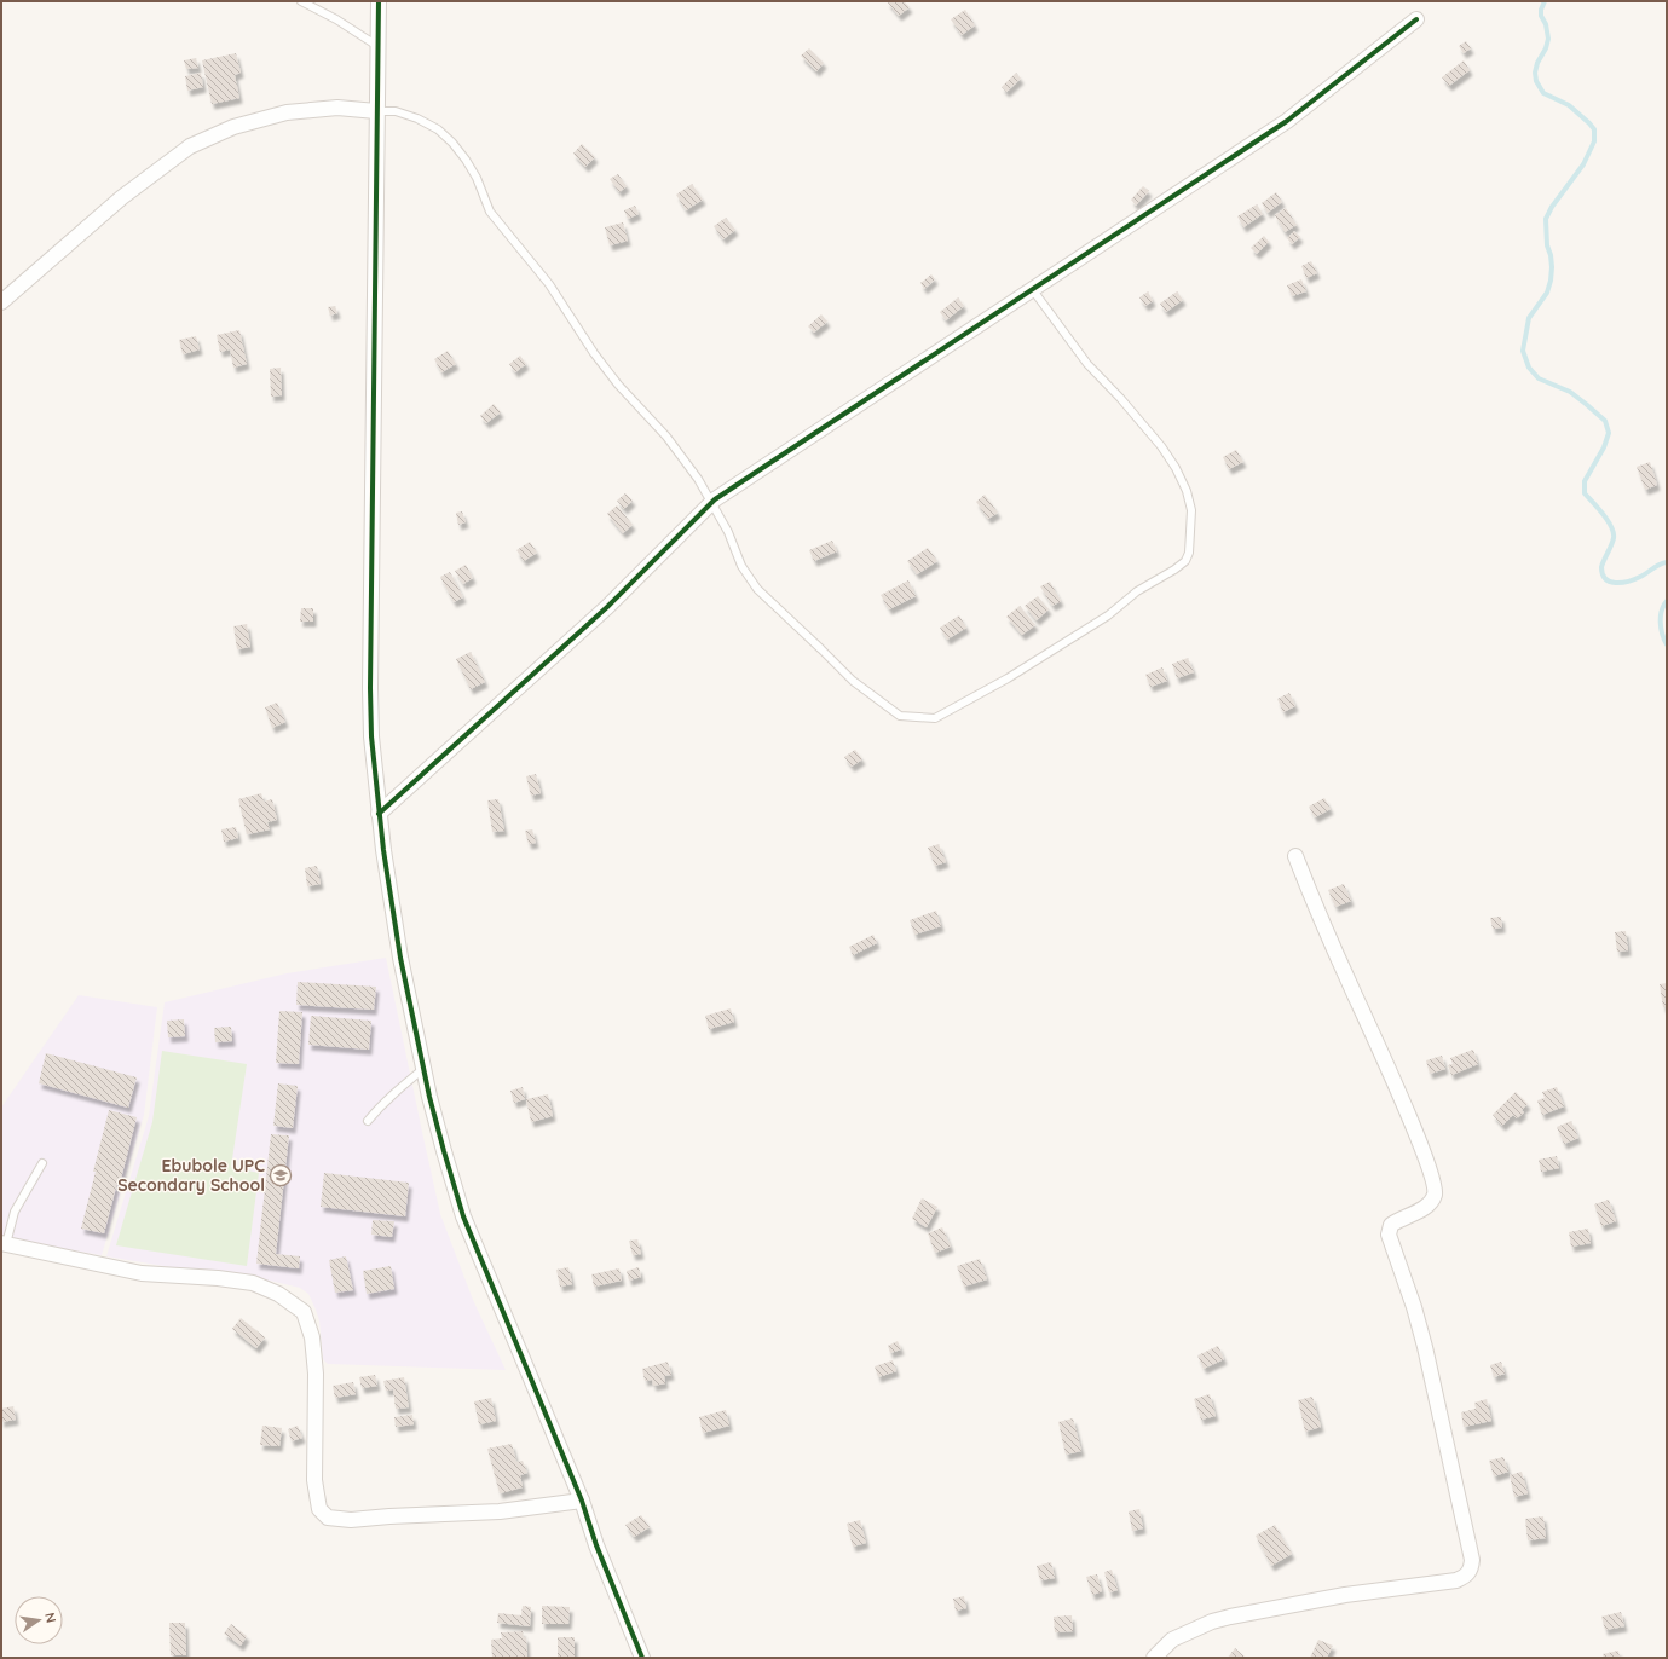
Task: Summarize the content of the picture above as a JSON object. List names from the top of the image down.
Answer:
{
  "places": {
    "school or university": ["Ebubole UPC Secondary School"]
  },
  "north": "right"
}
